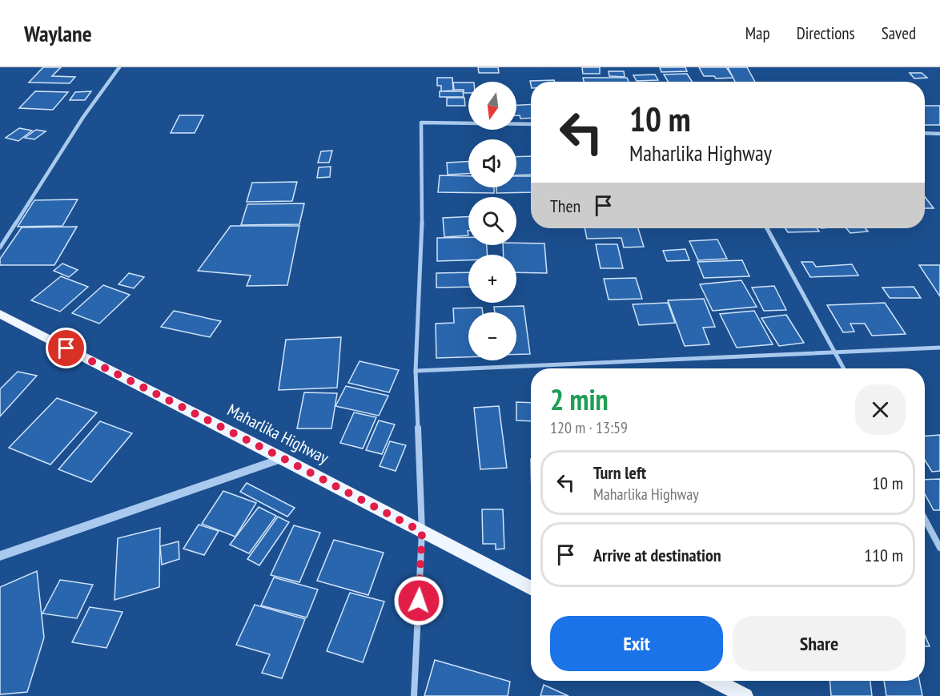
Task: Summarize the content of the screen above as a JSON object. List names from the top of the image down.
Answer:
{
  "streets": {
    "main road": ["Maharlika Highway"]
  },
  "north": "bottom",
  "page": {
    "header": "Waylane",
    "nav": ["Map", "Directions", "Saved"],
    "map_buttons": ["+", "−"],
    "turn": ["10 m", "Maharlika Highway"],
    "then": "Then",
    "heading": ["2 min", "120 m · 13:59"],
    "list": [
      {
        "name": "Turn left",
        "note": "Maharlika Highway",
        "value": "10 m"
      },
      {
        "name": "Arrive at destination",
        "value": "110 m"
      }
    ],
    "buttons": ["Exit", "Share"]
  }
}
